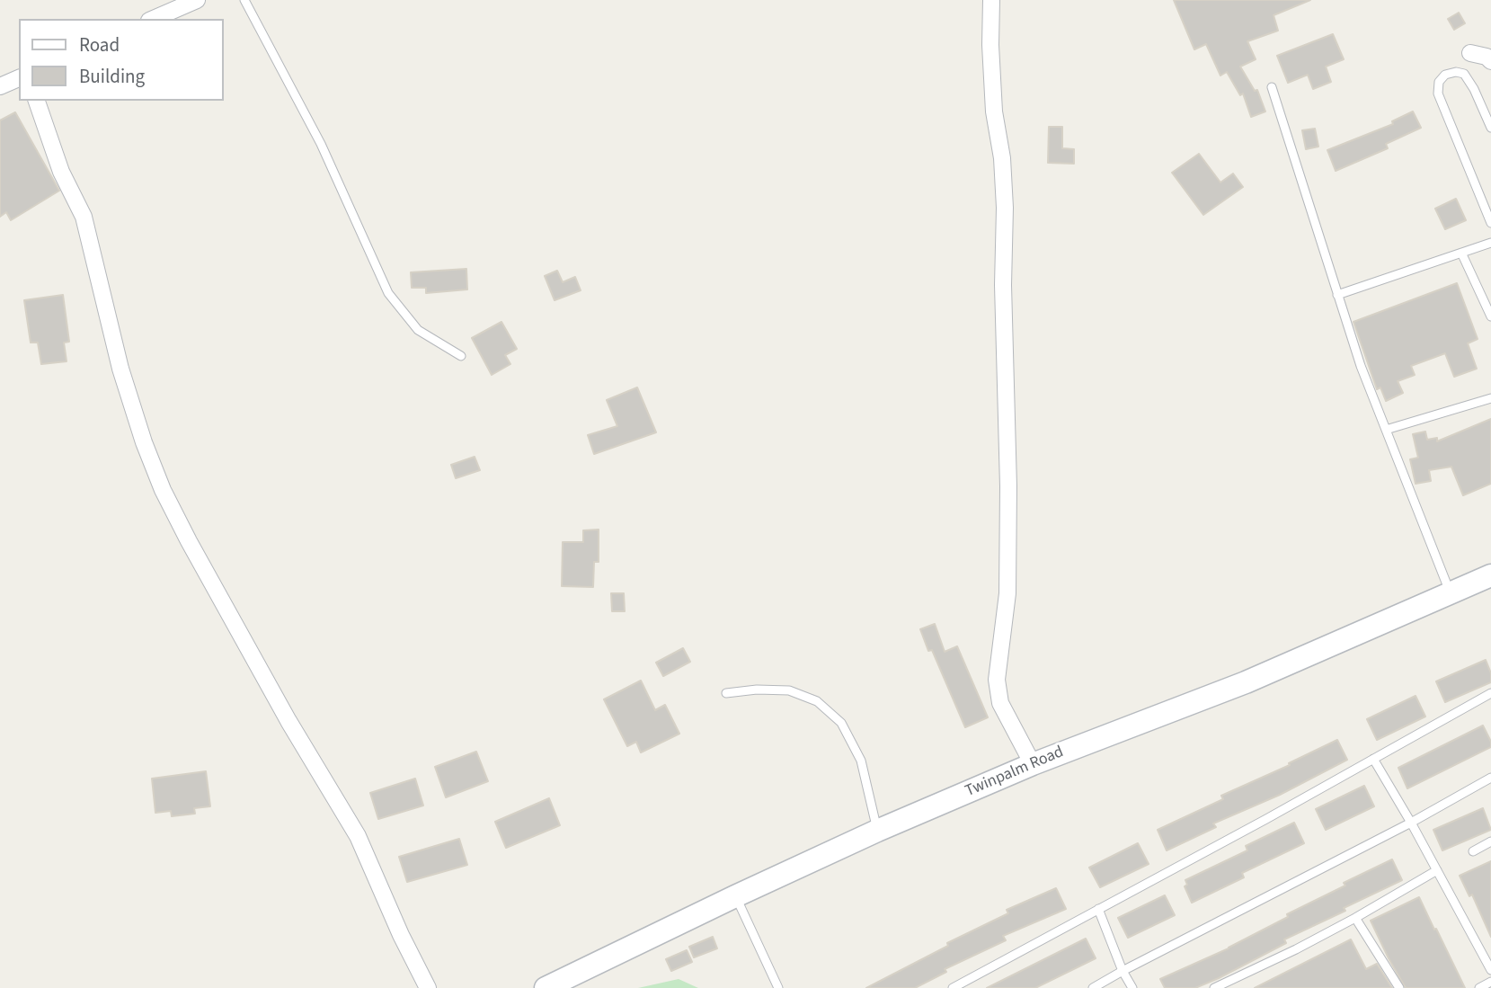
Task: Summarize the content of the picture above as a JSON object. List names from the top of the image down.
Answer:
{
  "streets": {
    "main road": ["Twinpalm Road"]
  },
  "legend": ["Road", "Building"]
}
